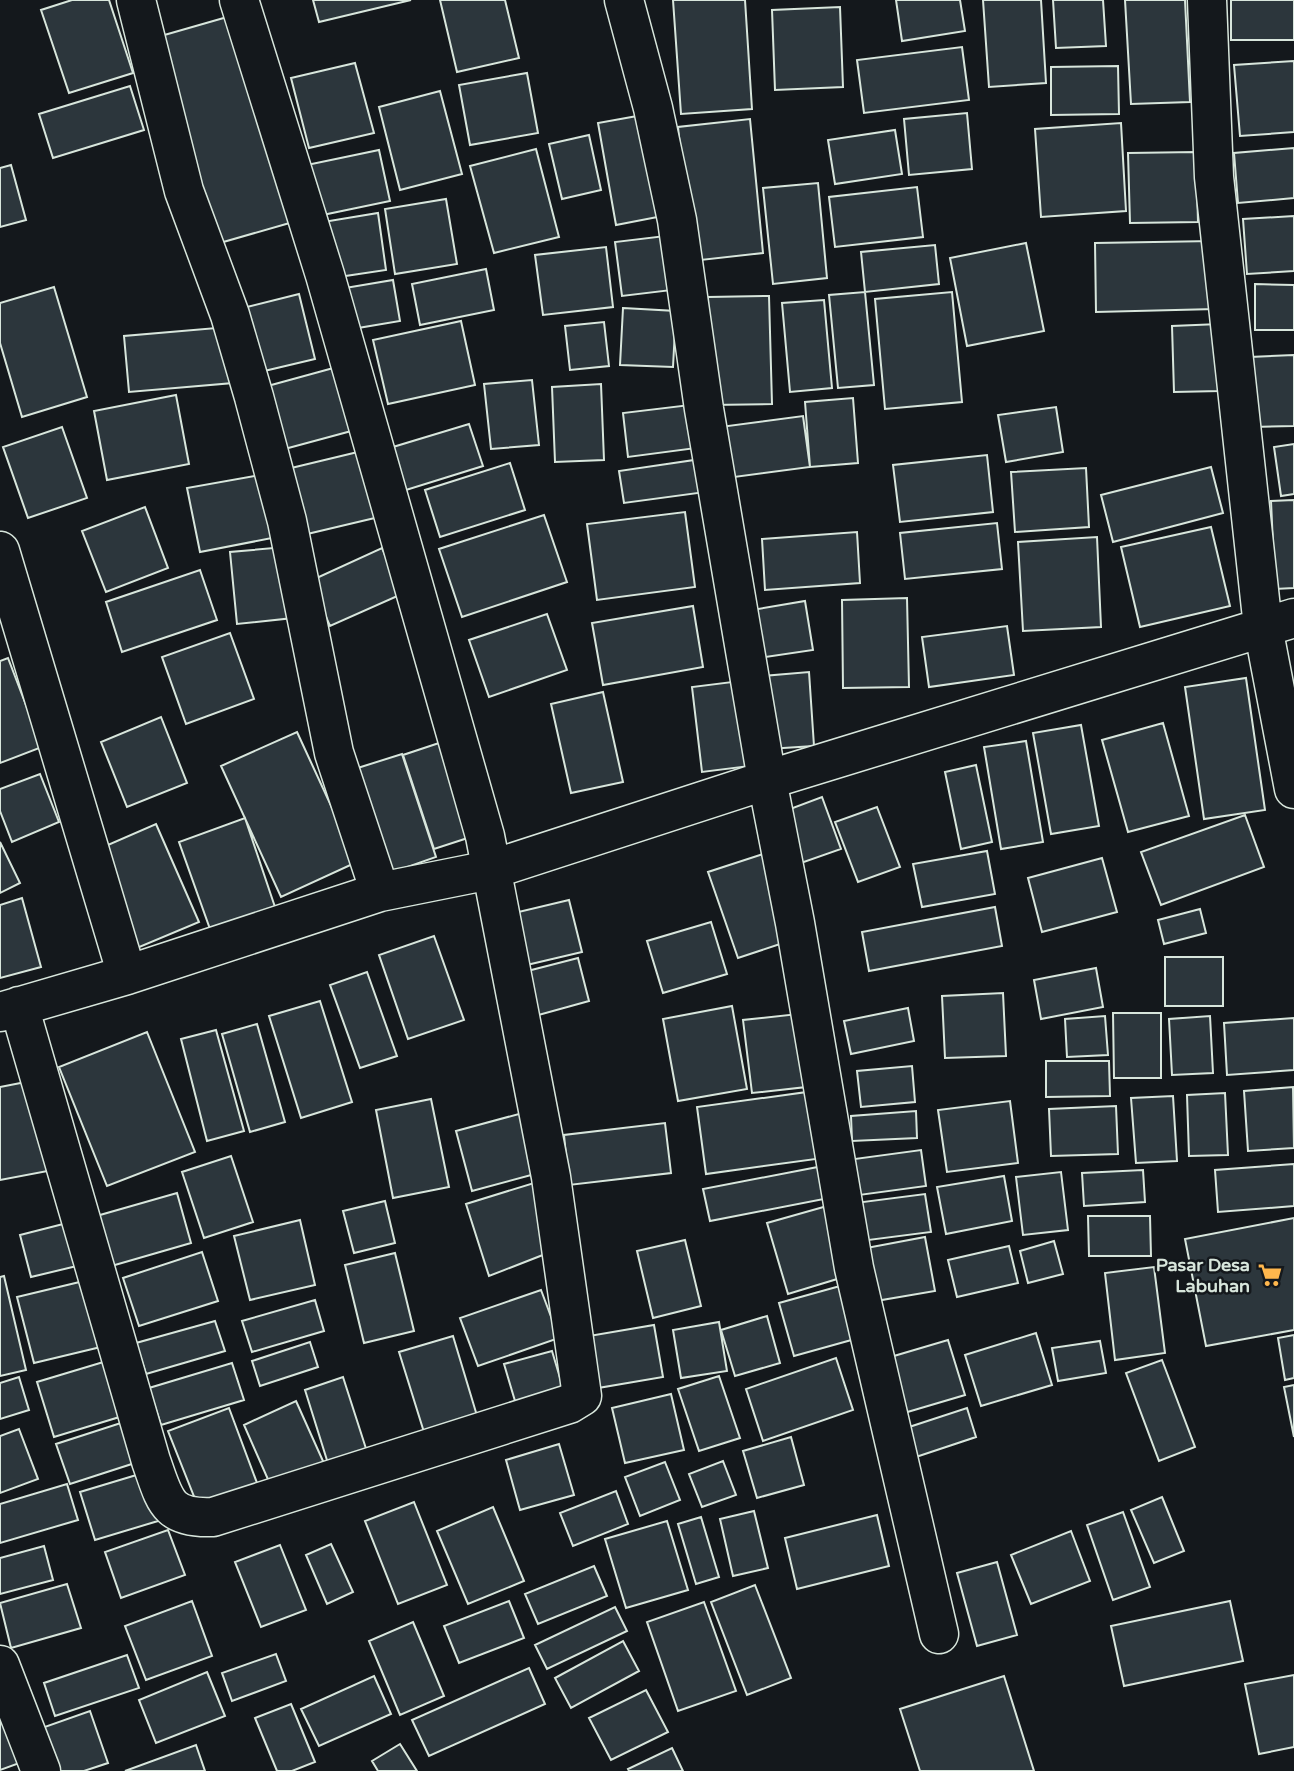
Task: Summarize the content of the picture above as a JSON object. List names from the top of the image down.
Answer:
{
  "places": {
    "supermarket": ["Pasar Desa Labuhan"]
  }
}
